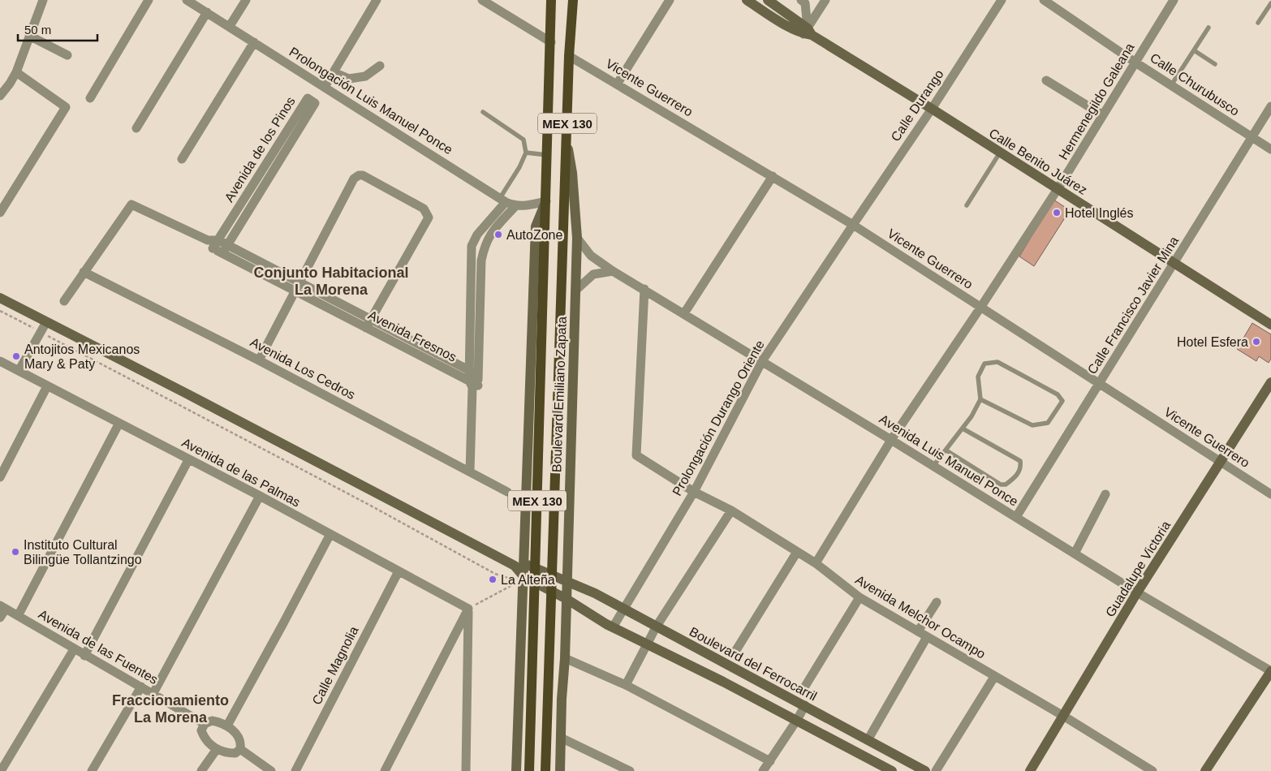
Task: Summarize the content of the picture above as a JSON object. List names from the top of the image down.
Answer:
{
  "streets": {
    "main road": ["MEX 130", "Boulevard Emiliano Zapata"],
    "street": [
      "Calle Churubusco",
      "Vicente Guerrero",
      "Prolongación Luis Manuel Ponce",
      "Hermenegildo Galeana",
      "Calle Durango",
      "Avenida de los Pinos",
      "Calle Benito Juárez",
      "Calle Francisco Javier Mina",
      "Avenida Fresnos",
      "Avenida Los Cedros",
      "Prolongación Durango Oriente",
      "Avenida Luis Manuel Ponce",
      "Avenida de las Palmas",
      "Guadalupe Victoria",
      "Avenida Melchor Ocampo",
      "Avenida de las Fuentes",
      "Boulevard del Ferrocarril",
      "Calle Magnolia"
    ]
  },
  "crossings": [
    ["Calle Churubusco", "Hermenegildo Galeana"],
    ["Calle Churubusco", "Calle Francisco Javier Mina"],
    ["Vicente Guerrero", "Hermenegildo Galeana"],
    ["Vicente Guerrero", "Calle Durango"],
    ["Vicente Guerrero", "Calle Francisco Javier Mina"],
    ["Vicente Guerrero", "Boulevard Emiliano Zapata"],
    ["Vicente Guerrero", "Prolongación Durango Oriente"],
    ["Vicente Guerrero", "Guadalupe Victoria"],
    ["Hermenegildo Galeana", "Calle Benito Juárez"],
    ["Hermenegildo Galeana", "Avenida Luis Manuel Ponce"],
    ["Hermenegildo Galeana", "Avenida Melchor Ocampo"],
    ["Calle Durango", "Calle Benito Juárez"],
    ["Calle Durango", "Prolongación Durango Oriente"],
    ["Avenida de los Pinos", "Avenida Fresnos"],
    ["Calle Benito Juárez", "Calle Francisco Javier Mina"],
    ["Calle Francisco Javier Mina", "Avenida Luis Manuel Ponce"],
    ["Avenida Fresnos", "Avenida Los Cedros"],
    ["Boulevard Emiliano Zapata", "Avenida Luis Manuel Ponce"],
    ["Boulevard Emiliano Zapata", "Boulevard del Ferrocarril"],
    ["Prolongación Durango Oriente", "Avenida Luis Manuel Ponce"],
    ["Prolongación Durango Oriente", "Avenida Melchor Ocampo"],
    ["Prolongación Durango Oriente", "Boulevard del Ferrocarril"],
    ["Avenida Luis Manuel Ponce", "Guadalupe Victoria"],
    ["Avenida Luis Manuel Ponce", "Avenida Melchor Ocampo"],
    ["Avenida de las Palmas", "Calle Magnolia"],
    ["Guadalupe Victoria", "Avenida Melchor Ocampo"]
  ],
  "districts": ["Conjunto Habitacional La Morena", "Fraccionamiento La Morena"],
  "places": [
    "Hotel Inglés",
    "AutoZone",
    "Hotel Esfera",
    "Antojitos Mexicanos Mary & Paty",
    "Instituto Cultural Bilingüe Tollantzingo",
    "La Alteña"
  ],
  "scale_bar": "50 m"
}
